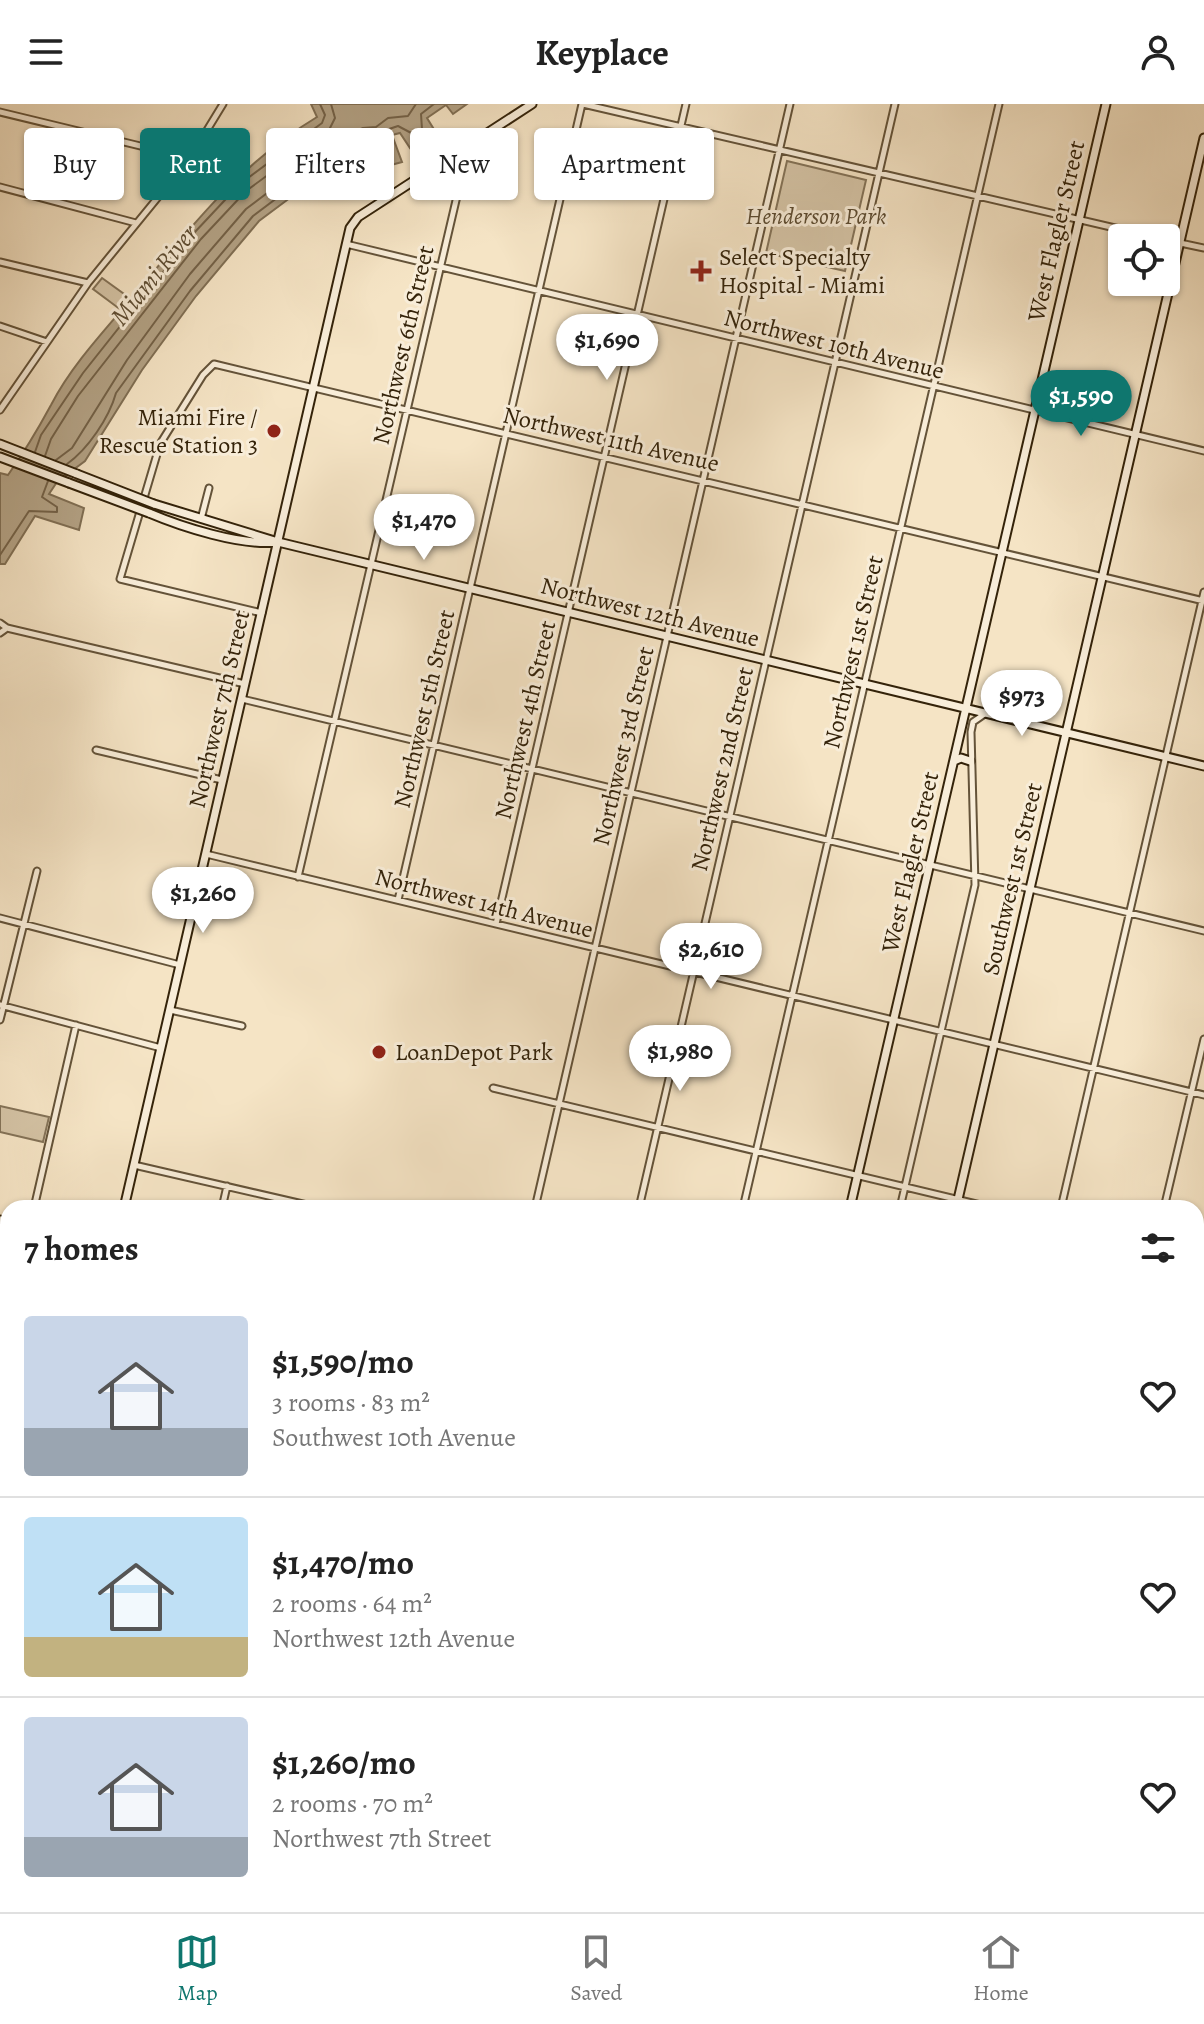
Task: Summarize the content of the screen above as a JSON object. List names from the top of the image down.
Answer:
{
  "streets": {
    "main road": [
      "West Flagler Street",
      "Northwest 12th Avenue",
      "Northwest 7th Street",
      "Southwest 1st Street"
    ],
    "street": [
      "Northwest 10th Avenue",
      "Northwest 6th Street",
      "Northwest 11th Avenue",
      "Northwest 1st Street",
      "Northwest 5th Street",
      "Northwest 4th Street",
      "Northwest 3rd Street",
      "Northwest 2nd Street",
      "Northwest 14th Avenue"
    ]
  },
  "crossings": [
    ["West Flagler Street", "Northwest 10th Avenue"],
    ["West Flagler Street", "Northwest 11th Avenue"],
    ["West Flagler Street", "Northwest 12th Avenue"],
    ["West Flagler Street", "Northwest 14th Avenue"],
    ["Northwest 10th Avenue", "Northwest 6th Street"],
    ["Northwest 10th Avenue", "Northwest 1st Street"],
    ["Northwest 10th Avenue", "Northwest 7th Street"],
    ["Northwest 10th Avenue", "Northwest 5th Street"],
    ["Northwest 10th Avenue", "Northwest 4th Street"],
    ["Northwest 10th Avenue", "Northwest 3rd Street"],
    ["Northwest 10th Avenue", "Northwest 2nd Street"],
    ["Northwest 10th Avenue", "Southwest 1st Street"],
    ["Northwest 6th Street", "Northwest 11th Avenue"],
    ["Northwest 6th Street", "Northwest 12th Avenue"],
    ["Northwest 6th Street", "Northwest 14th Avenue"],
    ["Northwest 11th Avenue", "Northwest 1st Street"],
    ["Northwest 11th Avenue", "Northwest 7th Street"],
    ["Northwest 11th Avenue", "Northwest 5th Street"],
    ["Northwest 11th Avenue", "Northwest 4th Street"],
    ["Northwest 11th Avenue", "Northwest 3rd Street"],
    ["Northwest 11th Avenue", "Northwest 2nd Street"],
    ["Northwest 11th Avenue", "Southwest 1st Street"],
    ["Northwest 12th Avenue", "Northwest 1st Street"],
    ["Northwest 12th Avenue", "Northwest 7th Street"],
    ["Northwest 12th Avenue", "Northwest 5th Street"],
    ["Northwest 12th Avenue", "Northwest 4th Street"],
    ["Northwest 12th Avenue", "Northwest 3rd Street"],
    ["Northwest 12th Avenue", "Northwest 2nd Street"],
    ["Northwest 12th Avenue", "Southwest 1st Street"],
    ["Northwest 1st Street", "Northwest 14th Avenue"],
    ["Northwest 7th Street", "Northwest 14th Avenue"],
    ["Northwest 5th Street", "Northwest 14th Avenue"],
    ["Northwest 4th Street", "Northwest 14th Avenue"],
    ["Northwest 3rd Street", "Northwest 14th Avenue"],
    ["Northwest 2nd Street", "Northwest 14th Avenue"],
    ["Southwest 1st Street", "Northwest 14th Avenue"]
  ],
  "water": ["Miami River"],
  "parks": ["Henderson Park"],
  "places": {
    "health": ["Select Specialty Hospital - Miami"],
    "other": ["Miami Fire / Rescue Station 3", "LoanDepot Park"]
  },
  "page": {
    "header": "Keyplace",
    "chip": [
      "Buy",
      "Rent",
      "Filters",
      "New",
      "Apartment"
    ],
    "price": [
      "$1,690",
      "$1,590",
      "$1,470",
      "$973",
      "$1,260",
      "$2,610",
      "$1,980"
    ],
    "heading": "7 homes",
    "list": [
      {
        "name": "$1,590/mo",
        "note": "3 rooms · 83 m² · Southwest 10th Avenue"
      },
      {
        "name": "$1,470/mo",
        "note": "2 rooms · 64 m² · Northwest 12th Avenue"
      },
      {
        "name": "$1,260/mo",
        "note": "2 rooms · 70 m² · Northwest 7th Street"
      }
    ],
    "tabs": ["Map", "Saved", "Home"]
  }
}
